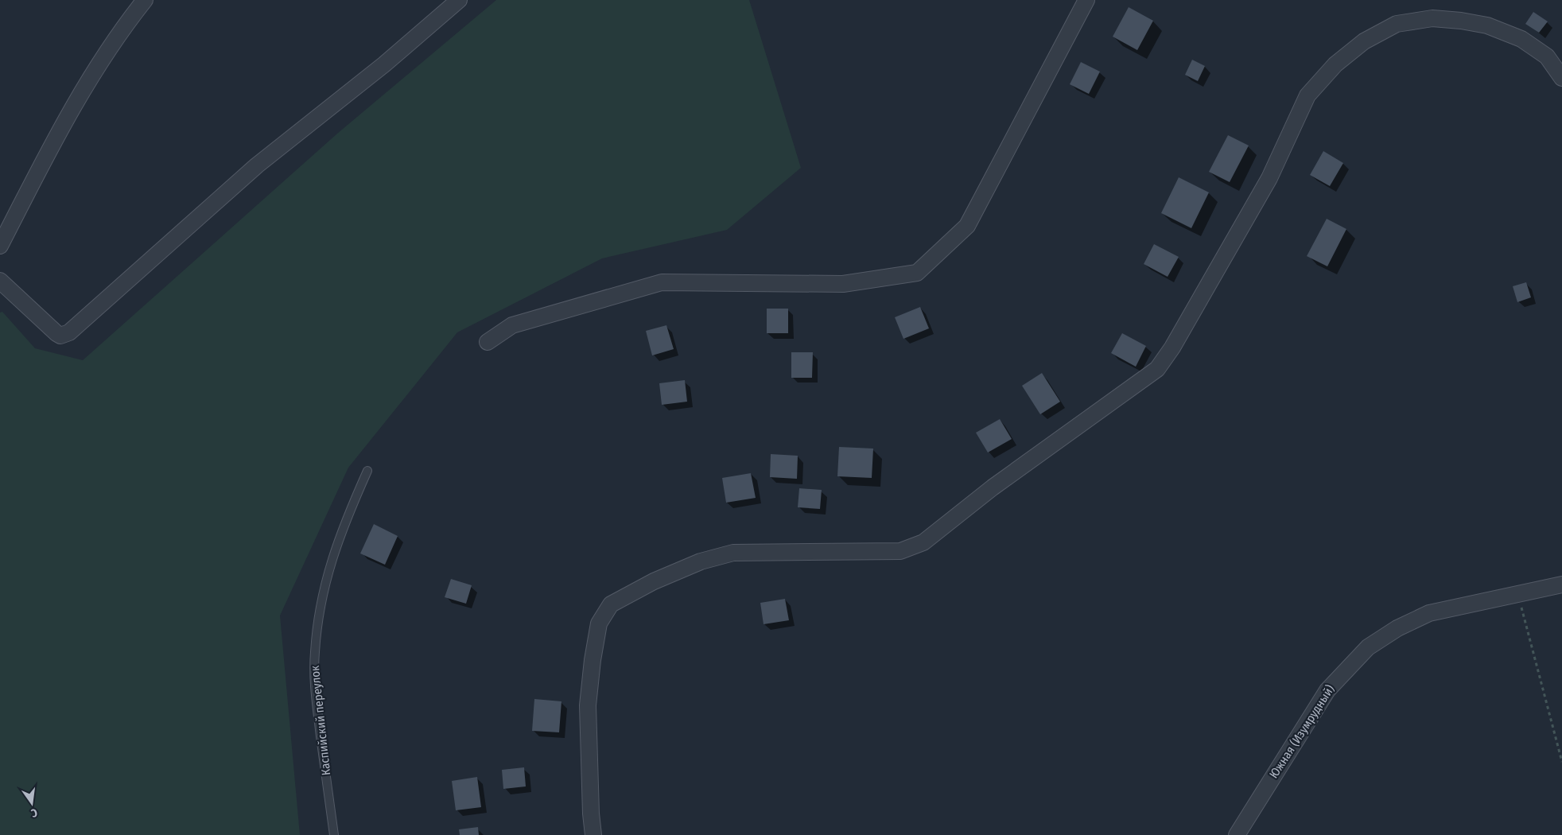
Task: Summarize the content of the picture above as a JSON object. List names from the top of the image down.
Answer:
{
  "streets": {
    "street": ["Южная (Изумрудный)"],
    "lane": ["Каспийский переулок"]
  },
  "north": "bottom"
}
